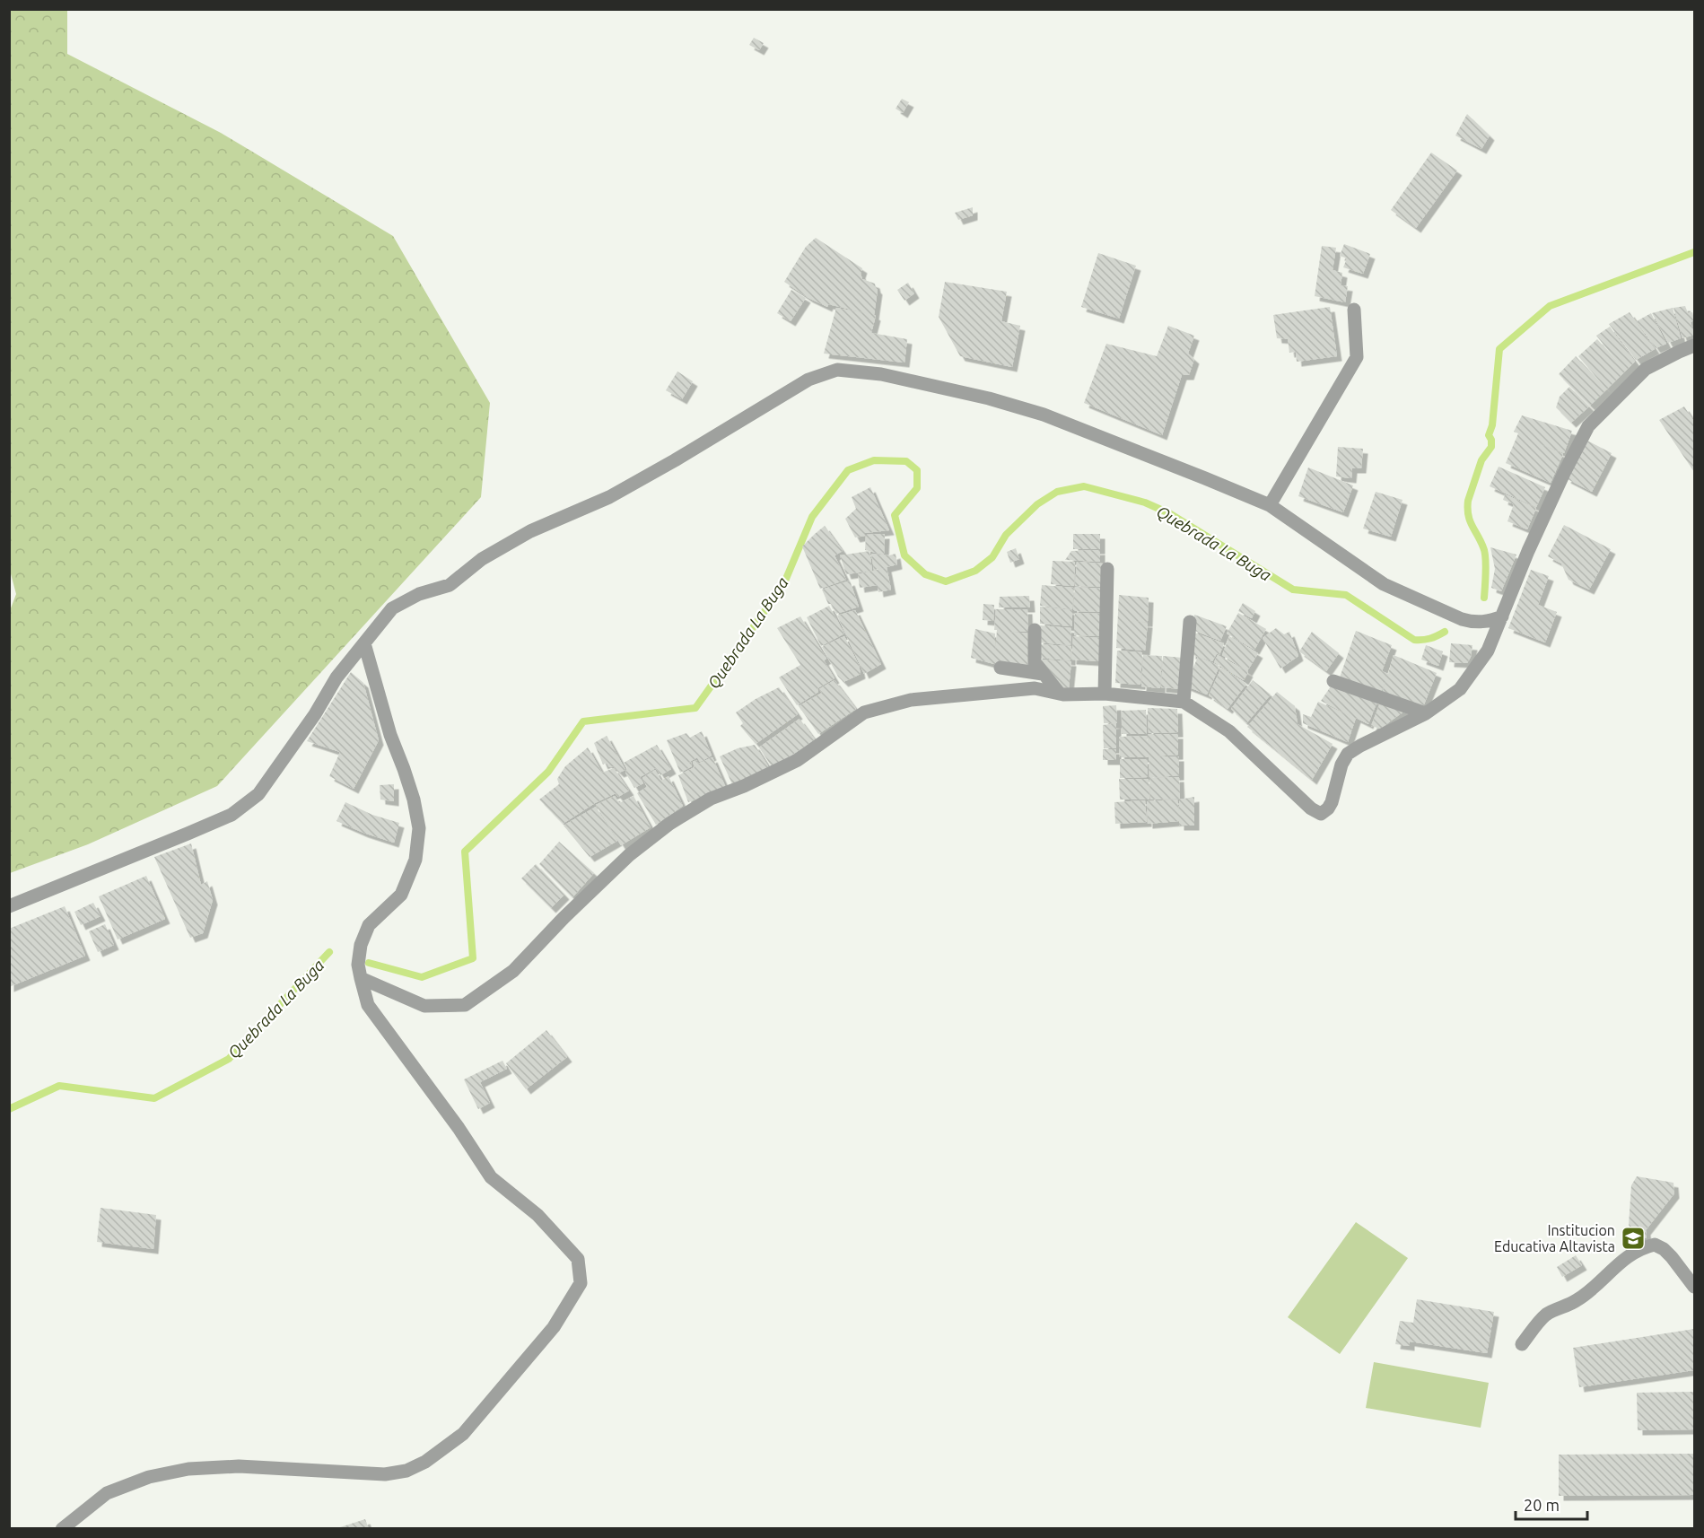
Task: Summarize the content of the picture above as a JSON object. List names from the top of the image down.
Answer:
{
  "water": ["Quebrada La Buga"],
  "places": {
    "school or university": ["Institucion Educativa Altavista"]
  },
  "scale_bar": "20 m"
}
